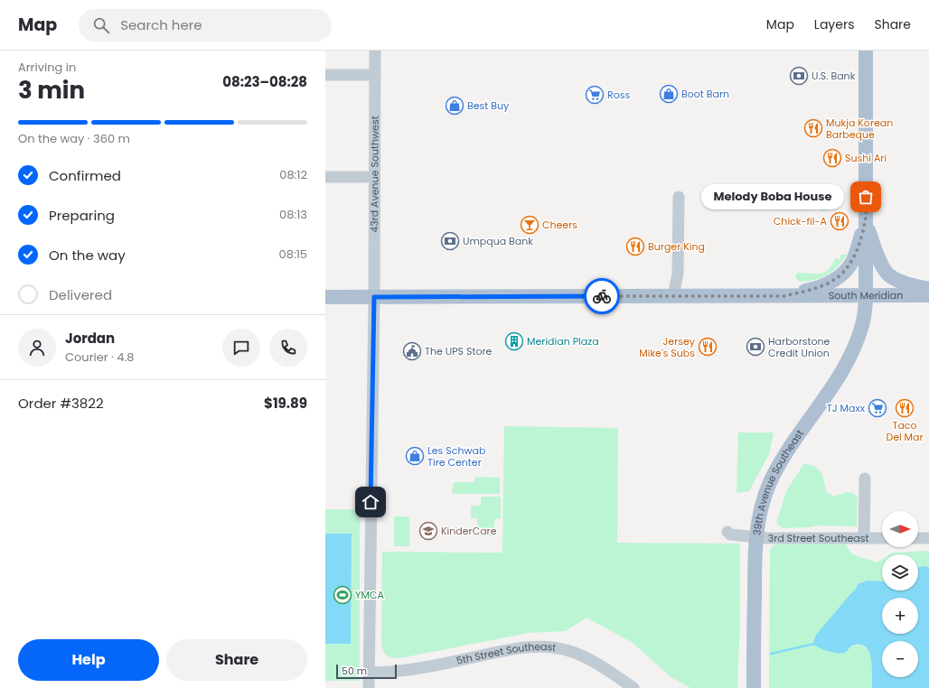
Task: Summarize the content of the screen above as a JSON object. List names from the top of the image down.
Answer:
{
  "streets": {
    "main road": ["South Meridian", "39th Avenue Southeast"],
    "street": ["43rd Avenue Southwest", "3rd Street Southeast", "5th Street Southeast"]
  },
  "crossings": [
    ["43rd Avenue Southwest", "South Meridian"],
    ["43rd Avenue Southwest", "5th Street Southeast"],
    ["South Meridian", "39th Avenue Southeast"],
    ["39th Avenue Southeast", "3rd Street Southeast"]
  ],
  "places": {
    "bank": ["U.S. Bank", "Umpqua Bank", "Harborstone Credit Union"],
    "shop": ["Boot Barn", "Best Buy", "Les Schwab Tire Center"],
    "supermarket": ["Ross", "TJ Maxx"],
    "restaurant": [
      "Mukja Korean Barbeque",
      "Sushi Ari",
      "Chick-fil-A",
      "Burger King",
      "Jersey Mike's Subs",
      "Taco Del Mar"
    ],
    "other": ["Melody Boba House"],
    "bar": ["Cheers"],
    "building": ["Meridian Plaza"],
    "public building": ["The UPS Store"],
    "school or university": ["KinderCare"],
    "sports": ["YMCA"]
  },
  "scale_bar": "50 m",
  "north": "right",
  "page": {
    "header": "Map",
    "search": "Search here",
    "nav": ["Map", "Layers", "Share"],
    "heading": ["3 min", "Arriving in", "08:23–08:28"],
    "panel": [
      "Jordan",
      "Courier · 4.8",
      "Order #3822",
      "$19.89"
    ],
    "bar": "On the way · 360 m",
    "list": [
      ["Confirmed", "08:12"],
      ["Preparing", "08:13"],
      ["On the way", "08:15"],
      "Delivered"
    ],
    "bubble": "Melody Boba House",
    "map_buttons": ["+", "−"],
    "buttons": ["Help", "Share"],
    "scale": "50 m"
  }
}
